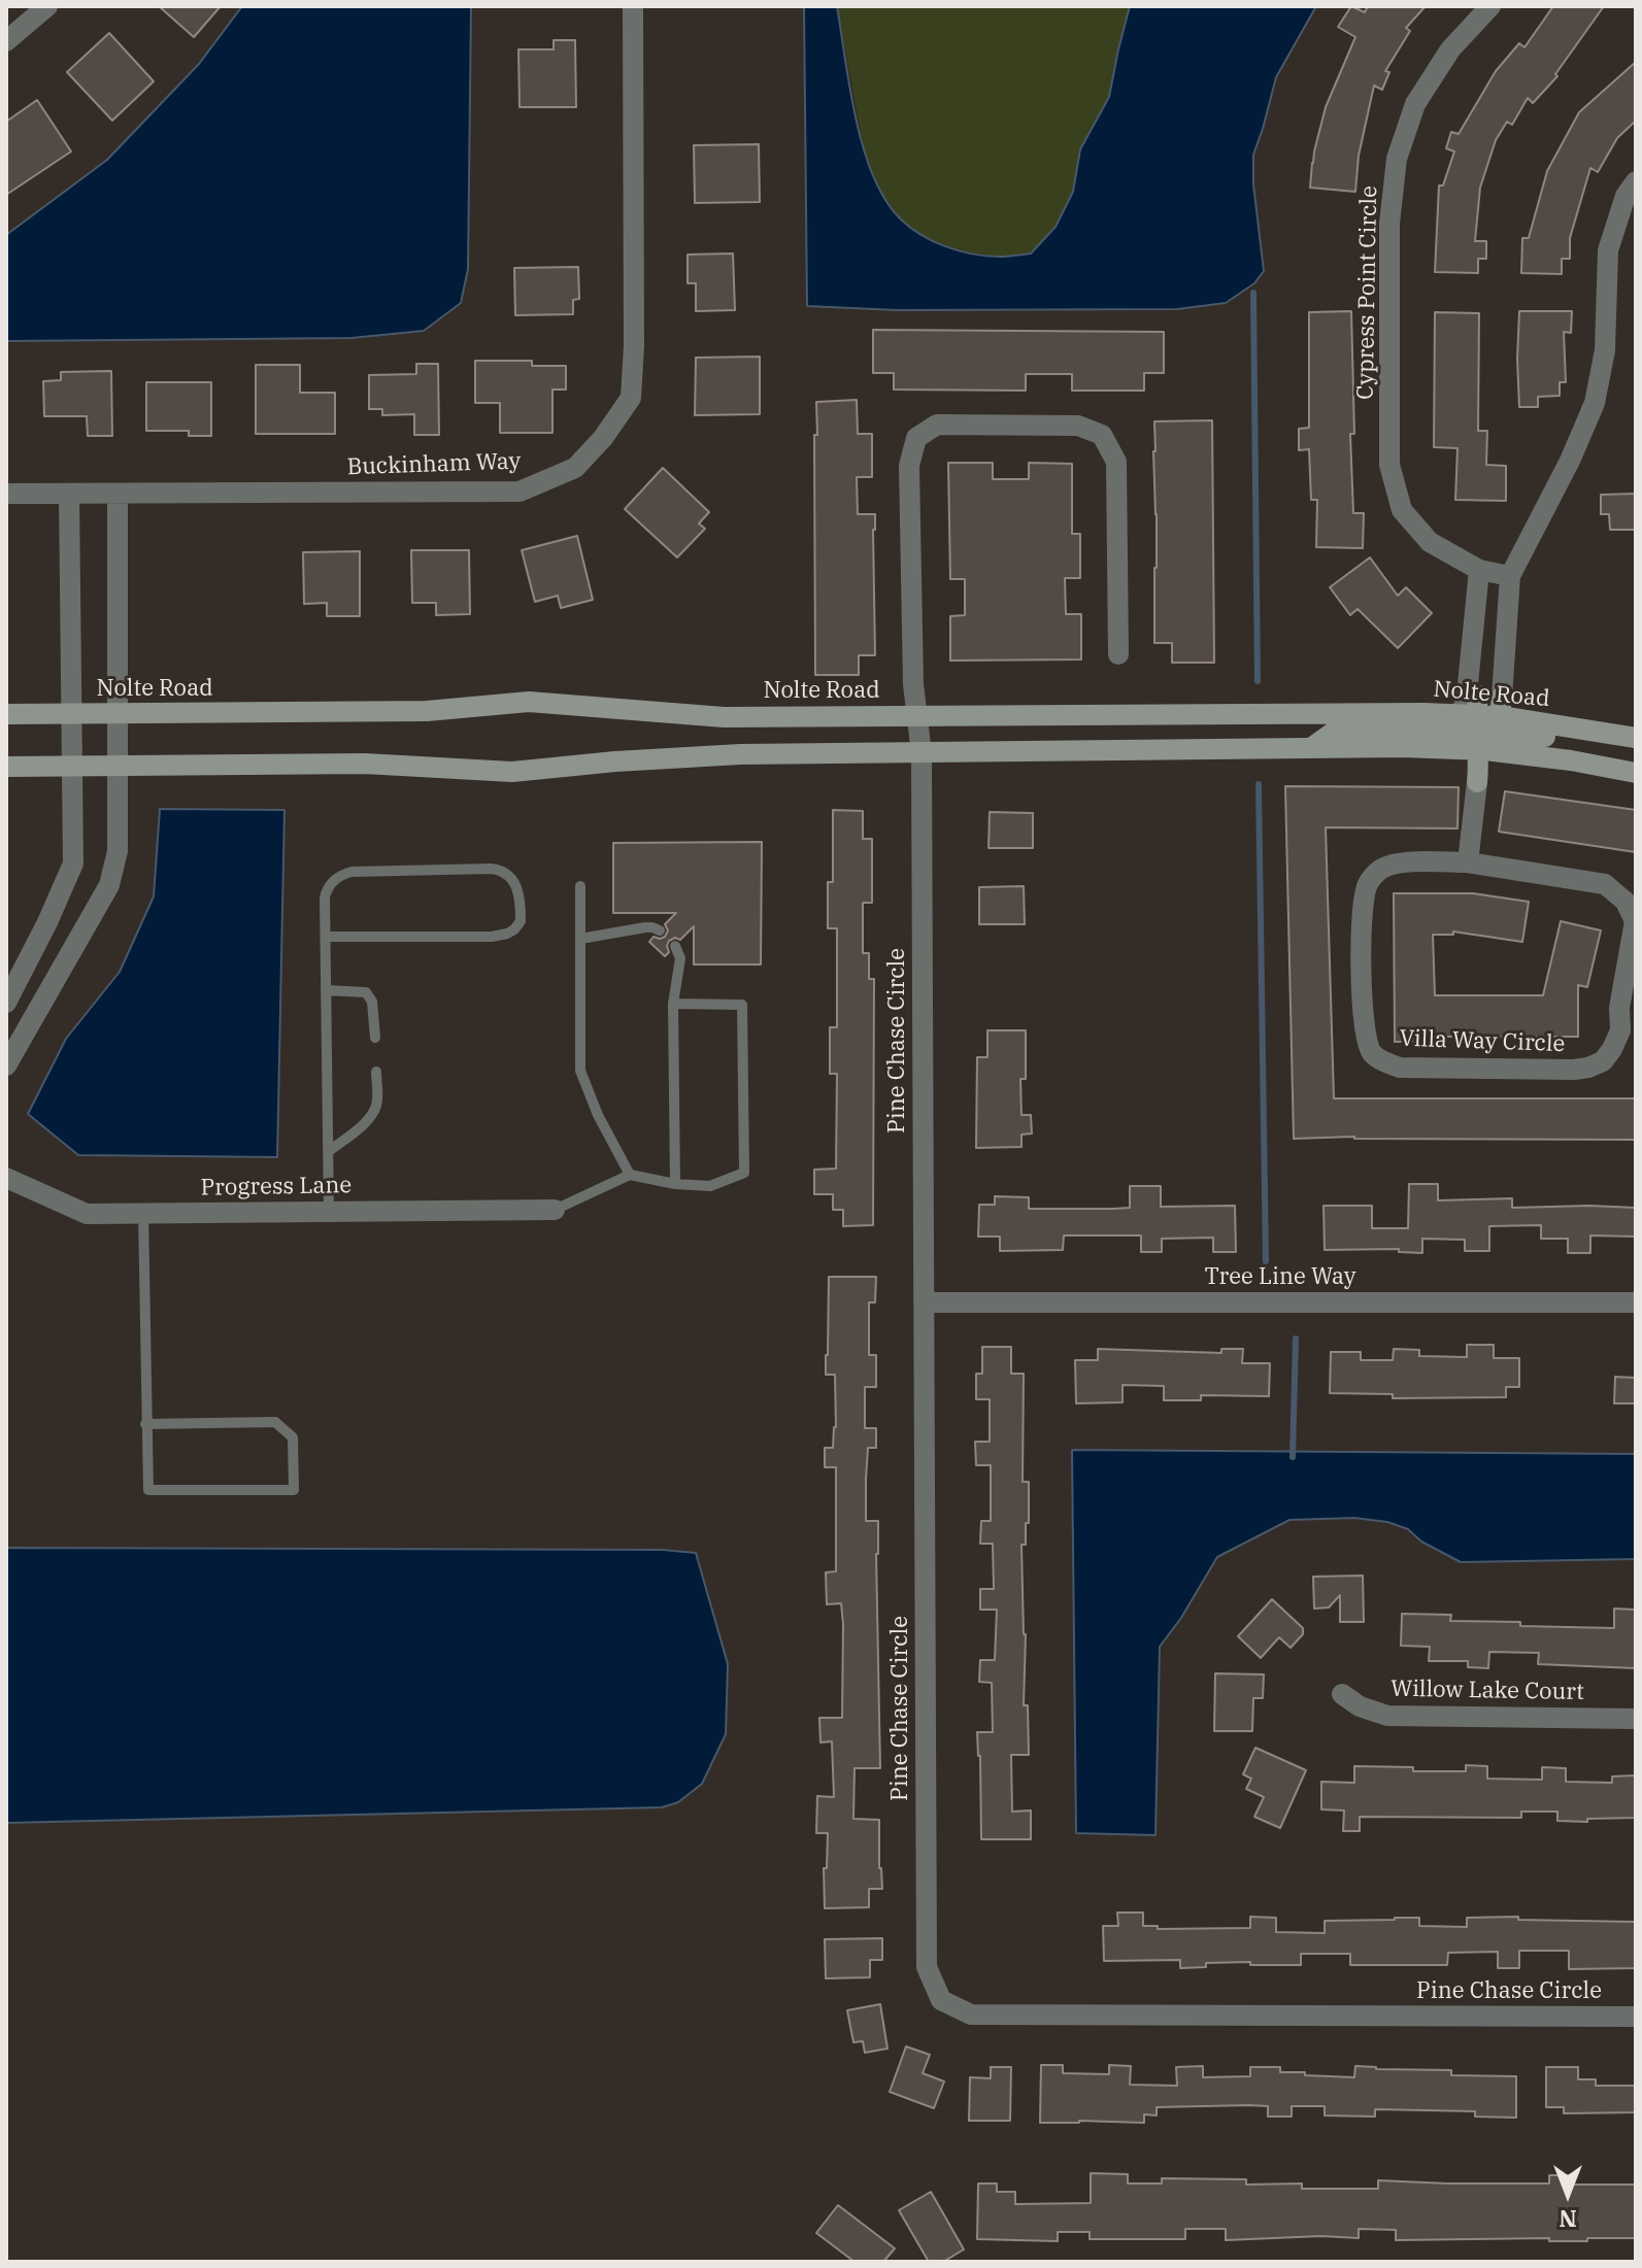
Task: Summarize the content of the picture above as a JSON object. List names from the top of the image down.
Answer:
{
  "streets": {
    "street": [
      "Cypress Point Circle",
      "Buckinham Way",
      "Nolte Road",
      "Pine Chase Circle",
      "Villa Way Circle",
      "Progress Lane",
      "Tree Line Way",
      "Willow Lake Court"
    ]
  },
  "crossings": [
    ["Nolte Road", "Pine Chase Circle"],
    ["Pine Chase Circle", "Tree Line Way"]
  ],
  "north": "bottom"
}
